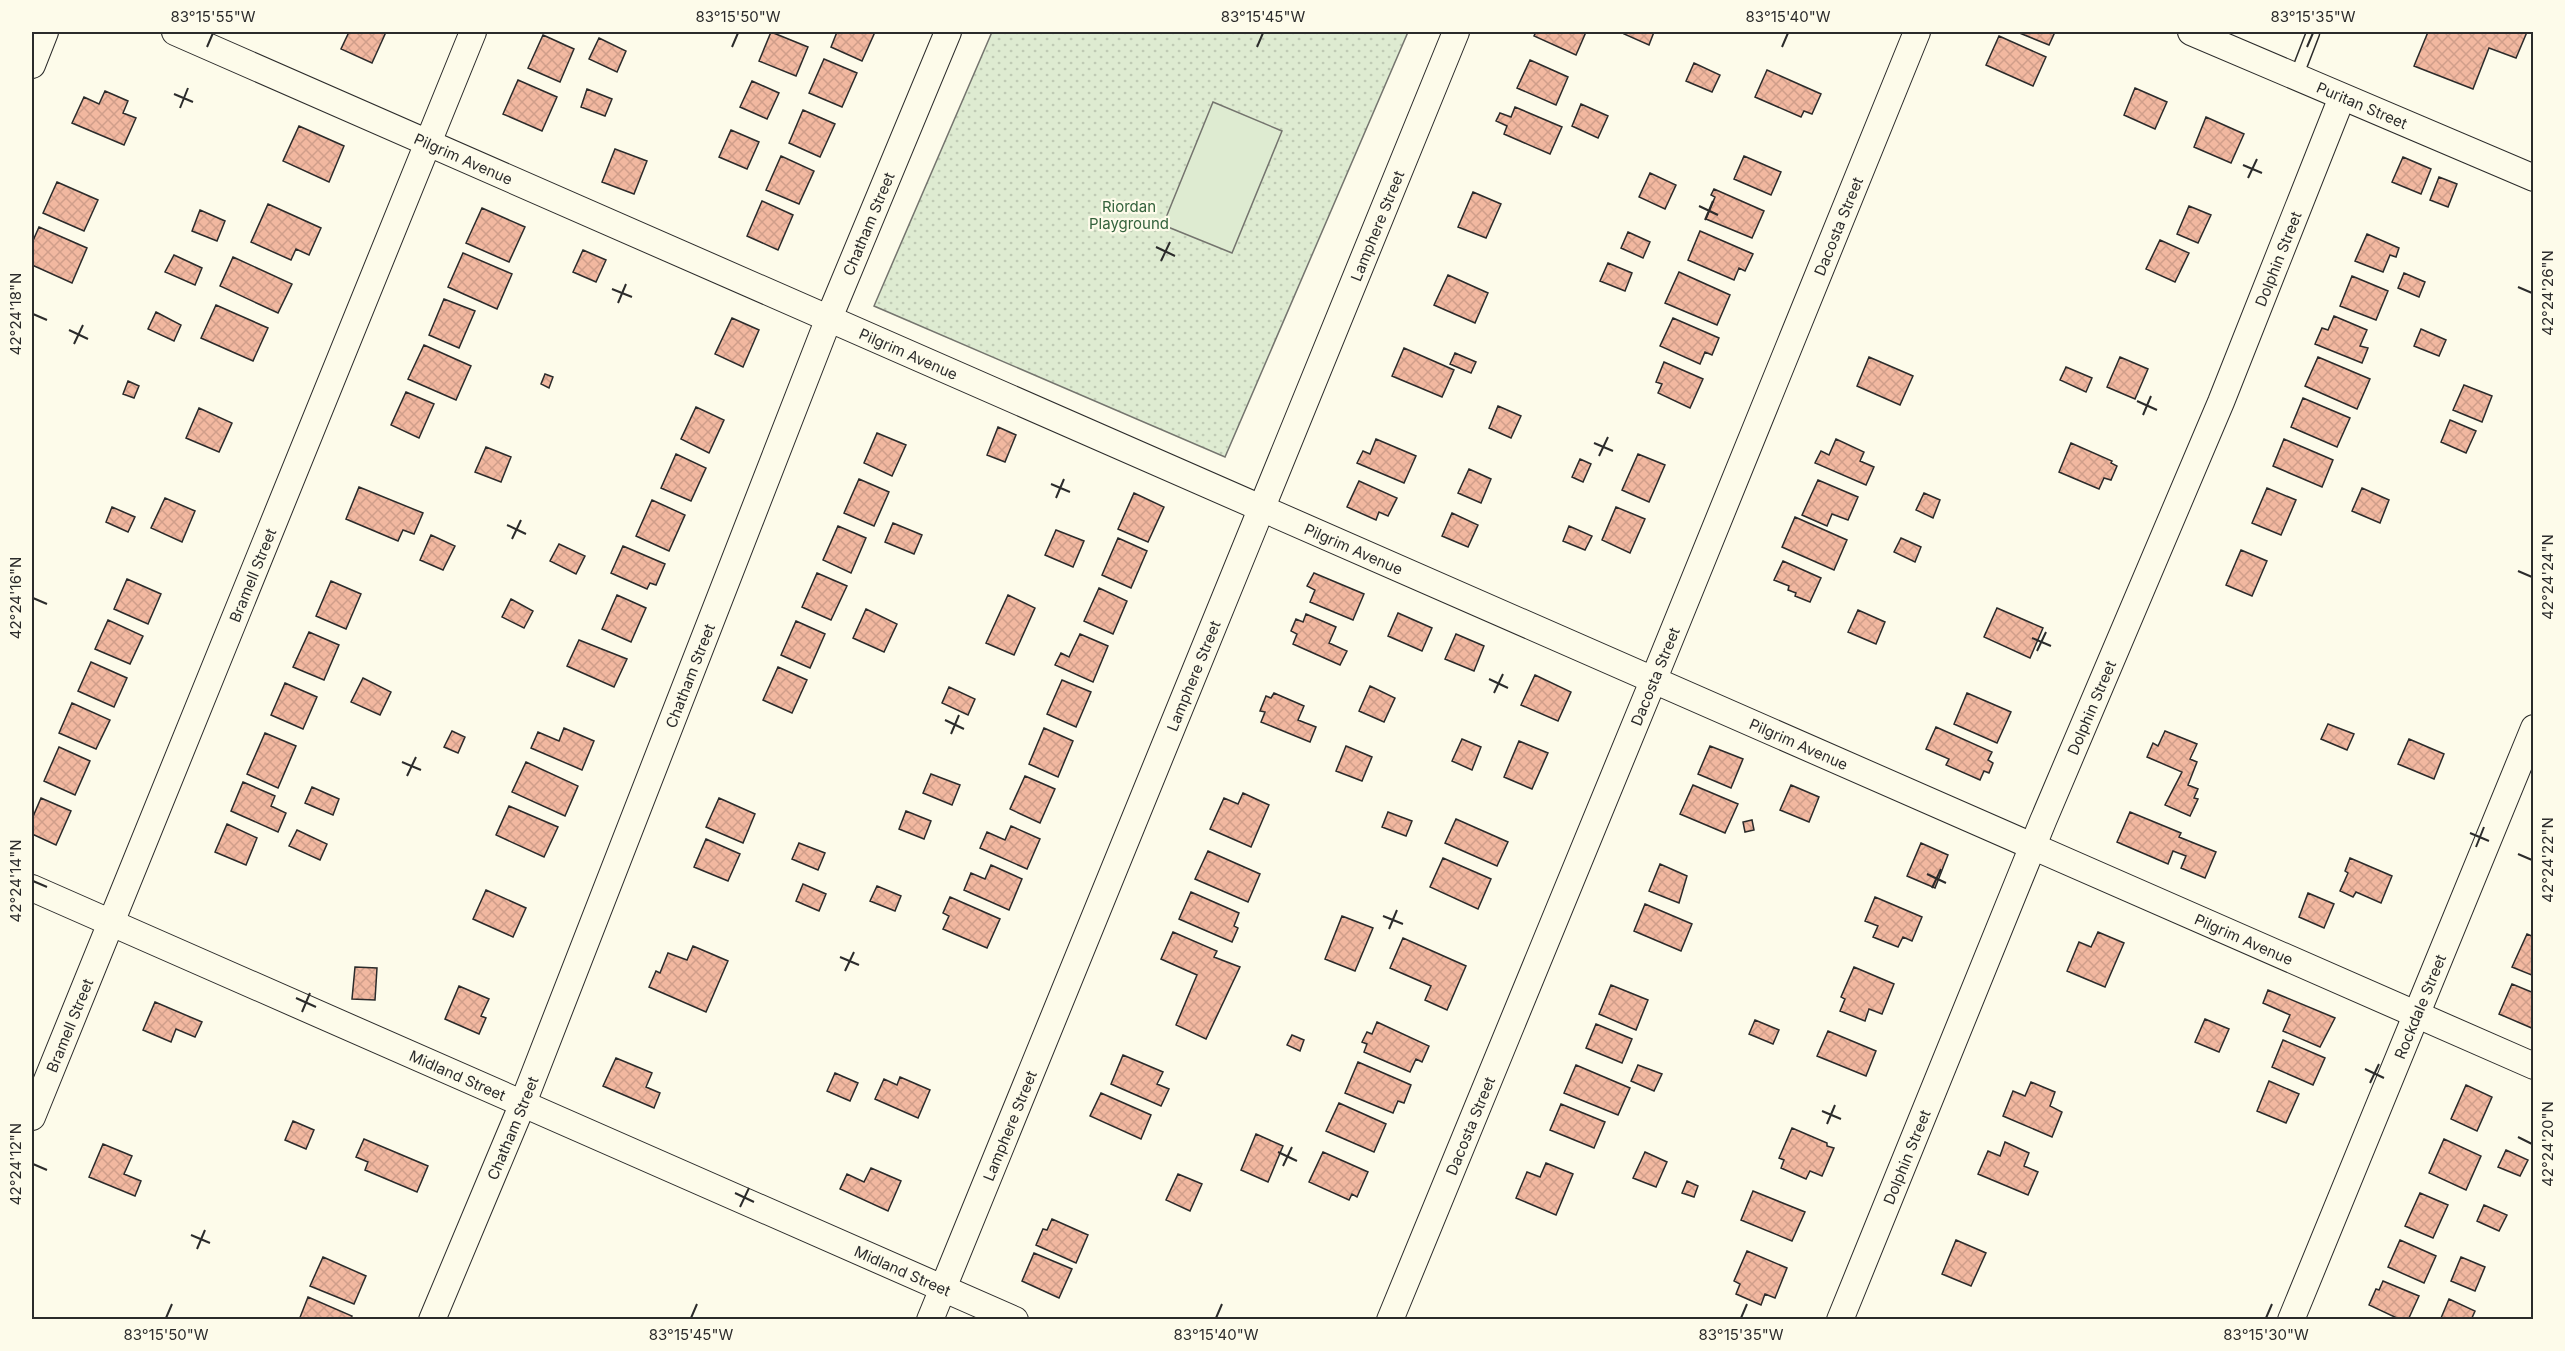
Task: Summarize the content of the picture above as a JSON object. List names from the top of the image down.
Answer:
{
  "streets": {
    "street": [
      "Puritan Street",
      "Pilgrim Avenue",
      "Chatham Street",
      "Lamphere Street",
      "Dacosta Street",
      "Dolphin Street",
      "Bramell Street",
      "Rockdale Street",
      "Midland Street"
    ]
  },
  "crossings": [
    ["Puritan Street", "Dolphin Street"],
    ["Pilgrim Avenue", "Chatham Street"],
    ["Pilgrim Avenue", "Lamphere Street"],
    ["Pilgrim Avenue", "Dacosta Street"],
    ["Pilgrim Avenue", "Dolphin Street"],
    ["Pilgrim Avenue", "Bramell Street"],
    ["Pilgrim Avenue", "Rockdale Street"],
    ["Chatham Street", "Midland Street"],
    ["Lamphere Street", "Midland Street"],
    ["Bramell Street", "Midland Street"]
  ],
  "parks": ["Riordan Playground"],
  "coordinates": [
    "83°15'55\"W",
    "83°15'50\"W",
    "83°15'45\"W",
    "83°15'40\"W",
    "83°15'35\"W",
    "42°24'26\"N",
    "42°24'18\"N",
    "42°24'24\"N",
    "42°24'16\"N",
    "42°24'22\"N",
    "42°24'14\"N",
    "42°24'20\"N",
    "42°24'12\"N",
    "83°15'30\"W"
  ]
}
